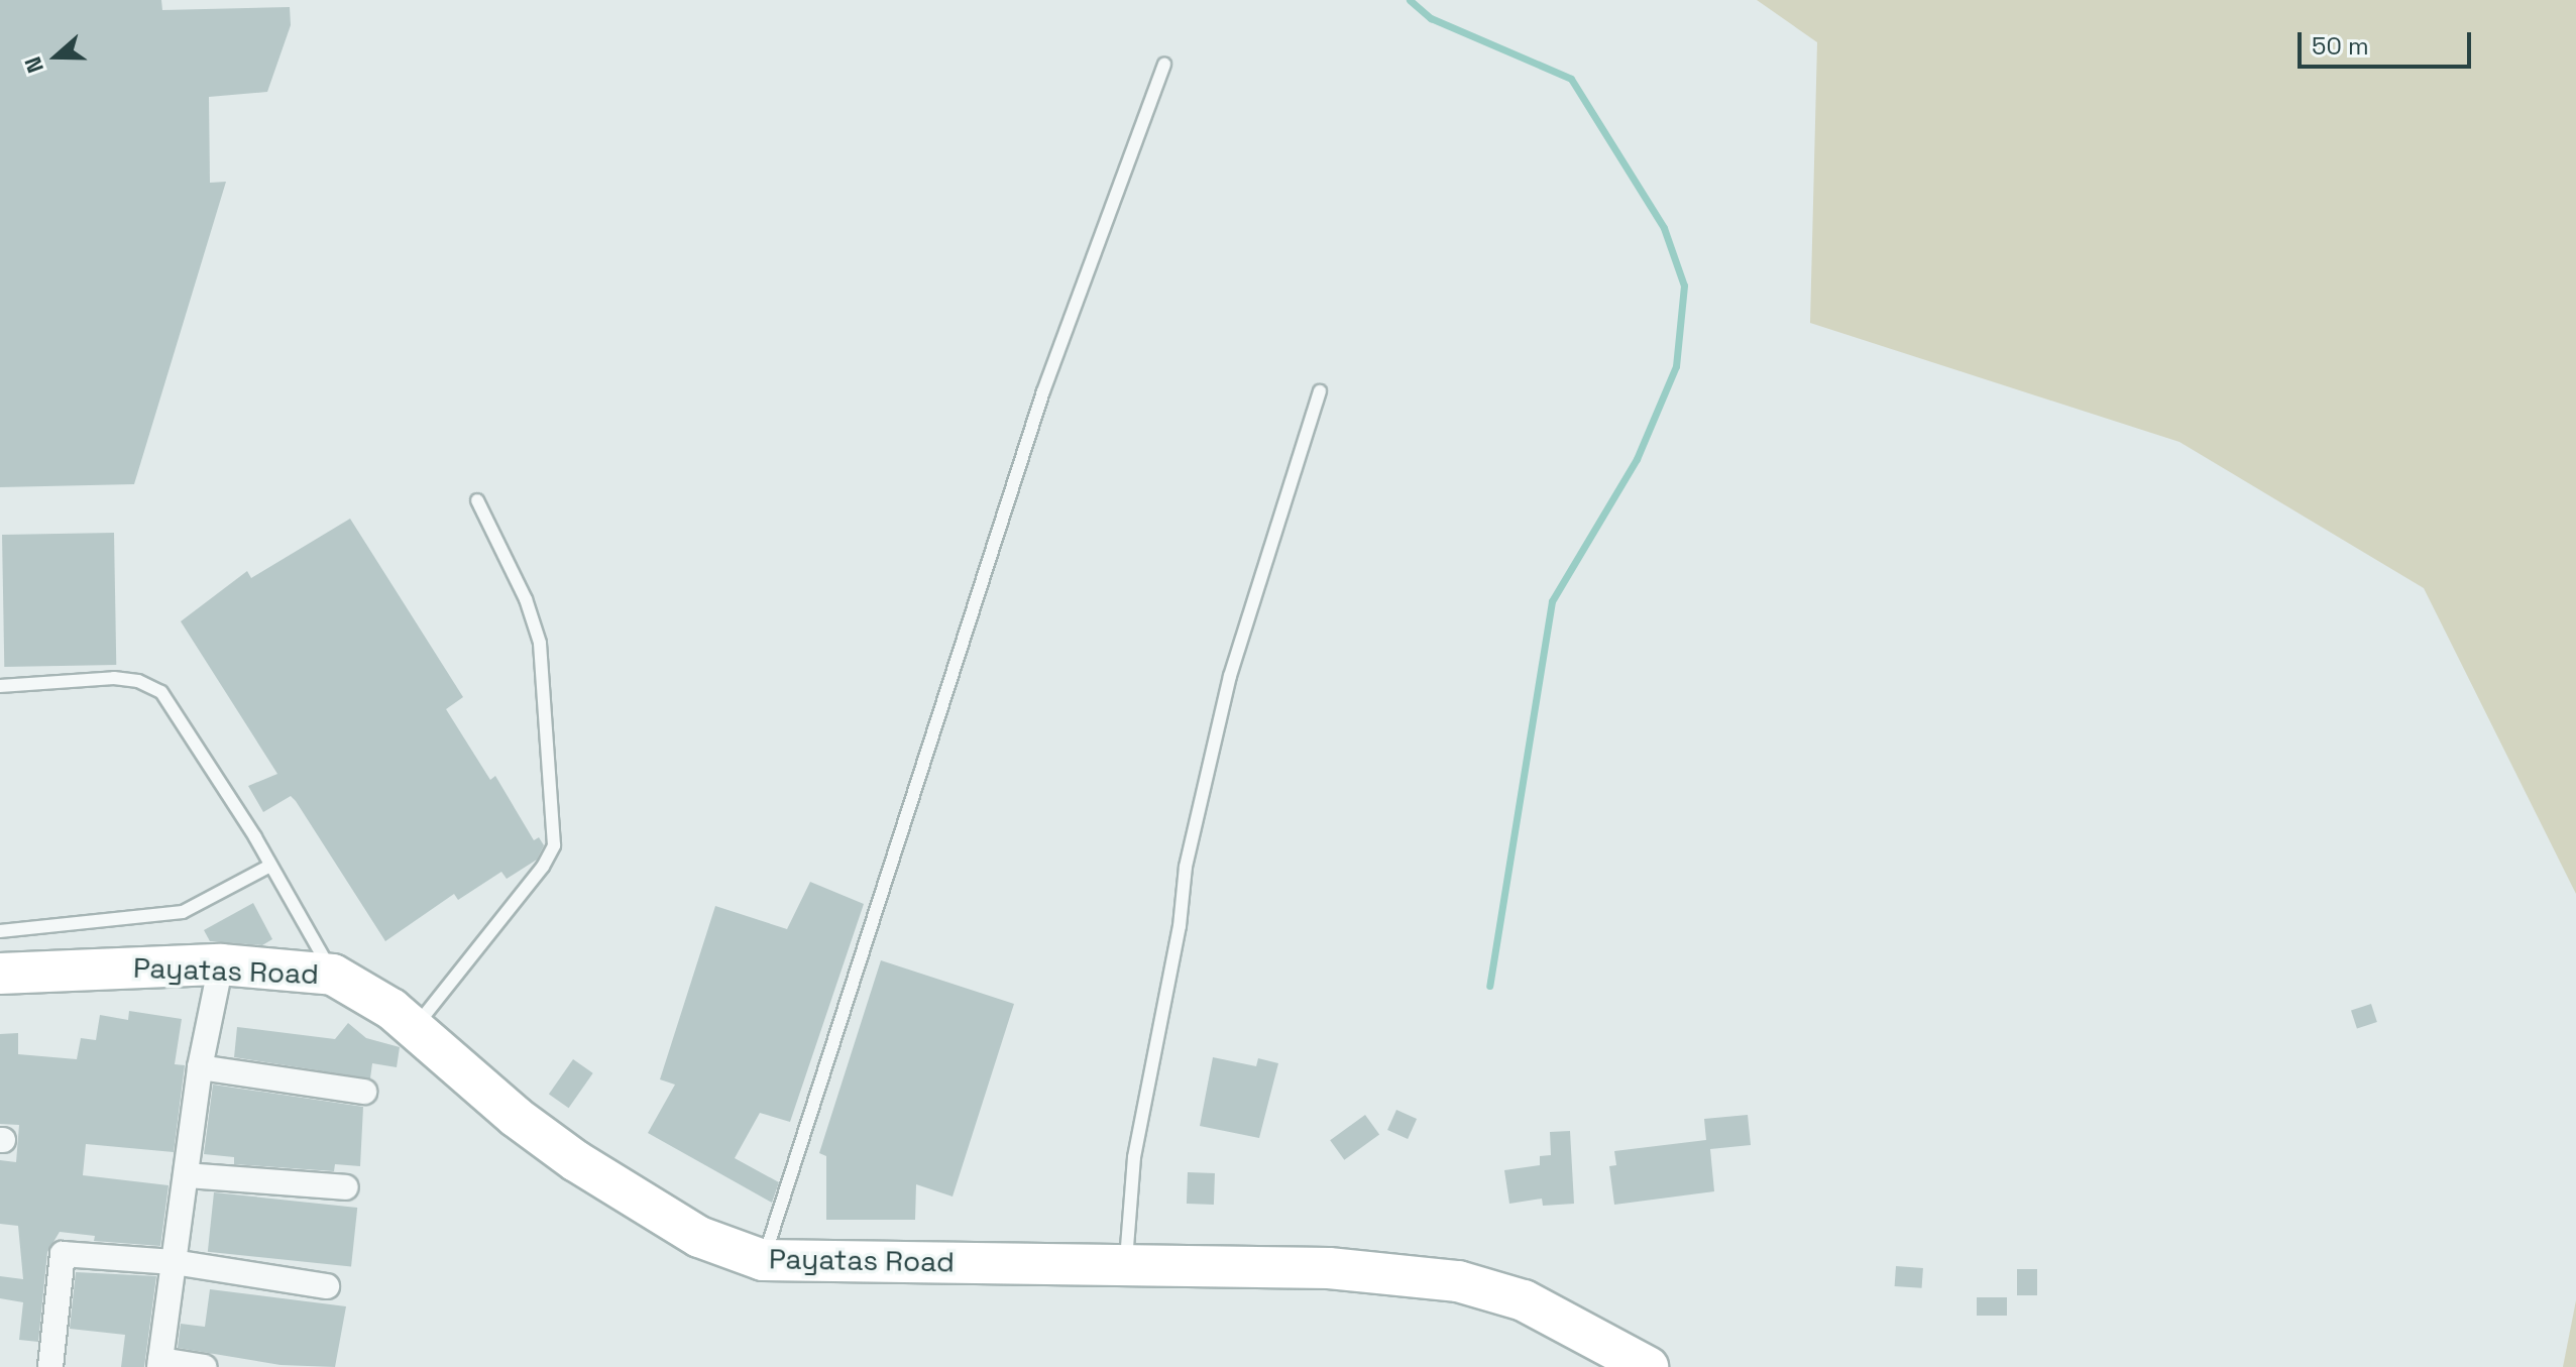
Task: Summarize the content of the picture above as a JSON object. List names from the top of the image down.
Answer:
{
  "streets": {
    "main road": ["Payatas Road"]
  },
  "scale_bar": "50 m",
  "north": "left"
}
